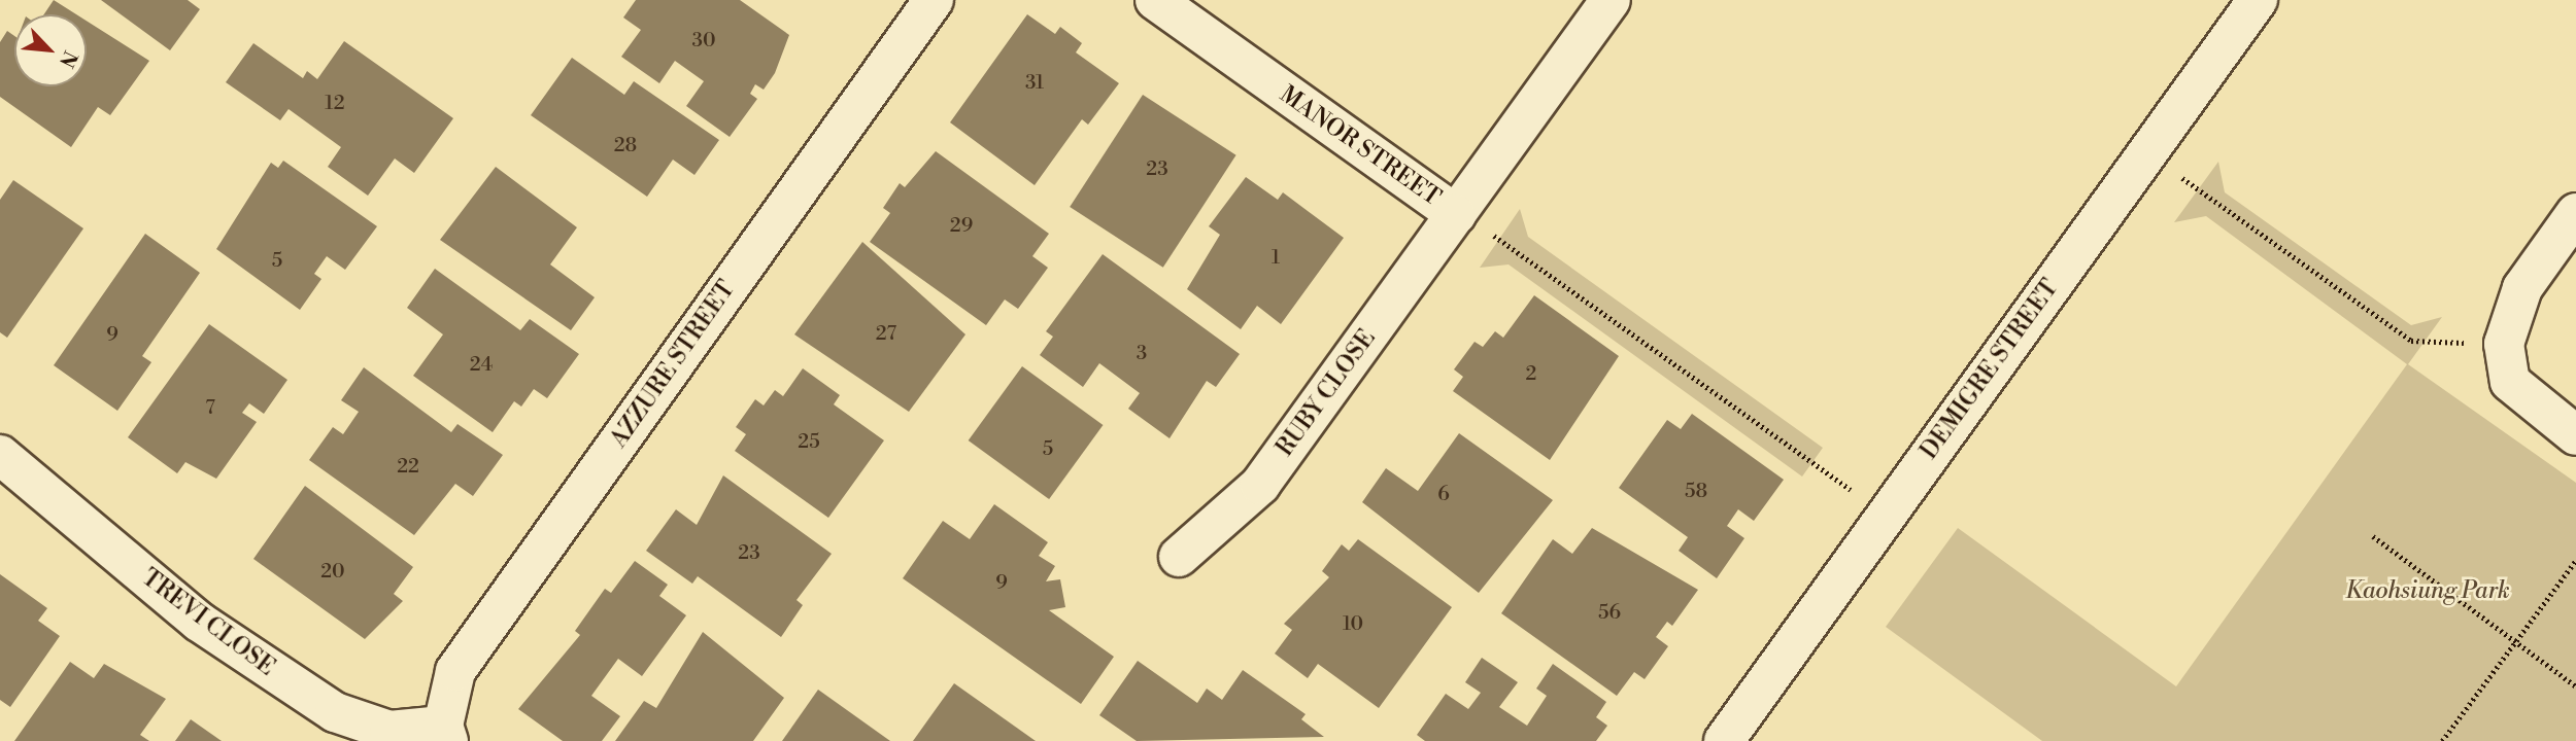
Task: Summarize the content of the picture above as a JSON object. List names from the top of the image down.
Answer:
{
  "streets": {
    "street": [
      "MANOR STREET",
      "AZZURE STREET",
      "DEMIGRE STREET",
      "RUBY CLOSE",
      "TREVI CLOSE"
    ]
  },
  "crossings": [
    ["MANOR STREET", "RUBY CLOSE"],
    ["AZZURE STREET", "TREVI CLOSE"]
  ],
  "parks": ["Kaohsiung Park"],
  "house_numbers": [
    "30",
    "31",
    "12",
    "28",
    "23",
    "29",
    "1",
    "5",
    "27",
    "9",
    "3",
    "24",
    "2",
    "7",
    "25",
    "5",
    "22",
    "58",
    "6",
    "23",
    "20",
    "9",
    "56",
    "10"
  ],
  "north": "bottom right"
}
